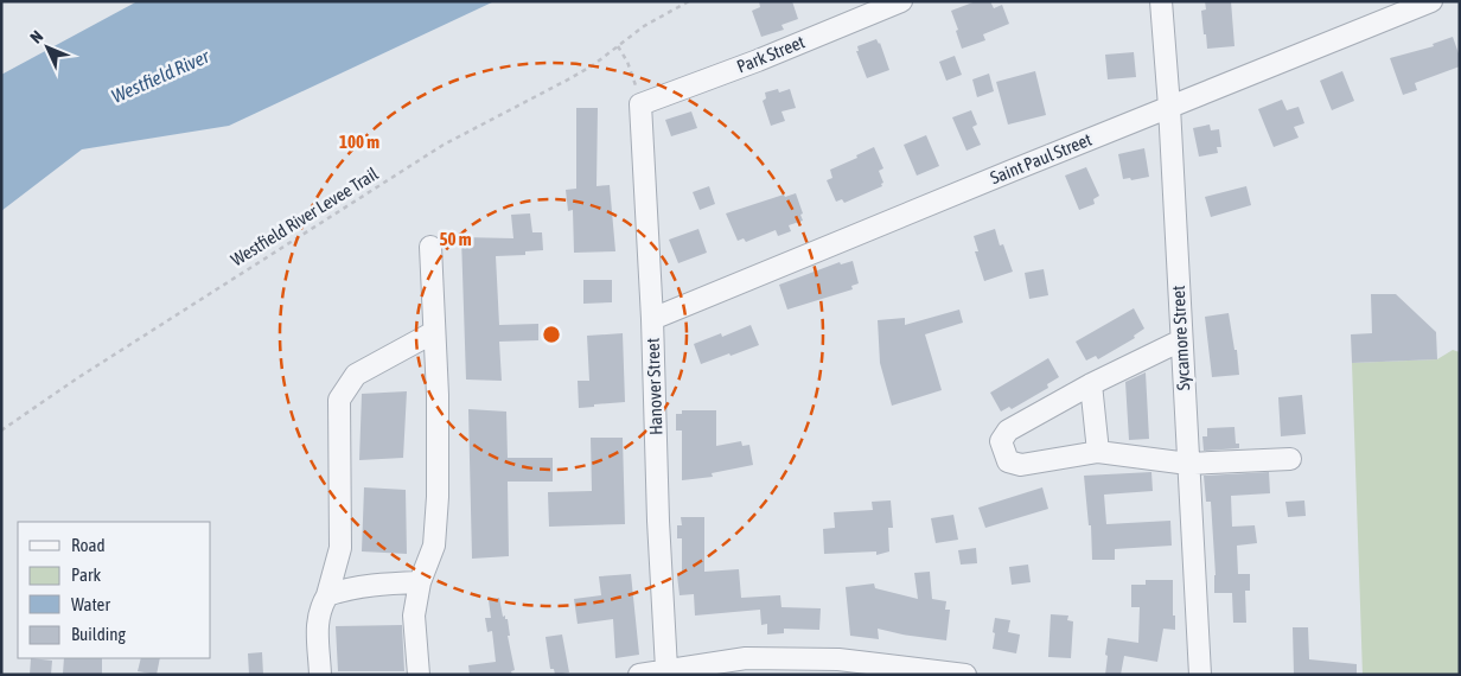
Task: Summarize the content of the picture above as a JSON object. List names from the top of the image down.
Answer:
{
  "streets": {
    "street": [
      "Park Street",
      "Saint Paul Street",
      "Sycamore Street",
      "Hanover Street"
    ],
    "path": ["Westfield River Levee Trail"]
  },
  "crossings": [
    ["Park Street", "Hanover Street"],
    ["Saint Paul Street", "Sycamore Street"],
    ["Saint Paul Street", "Hanover Street"]
  ],
  "water": ["Westfield River"],
  "legend": [
    "Road",
    "Park",
    "Water",
    "Building"
  ],
  "north": "top left",
  "rings": ["100 m", "50 m"]
}
